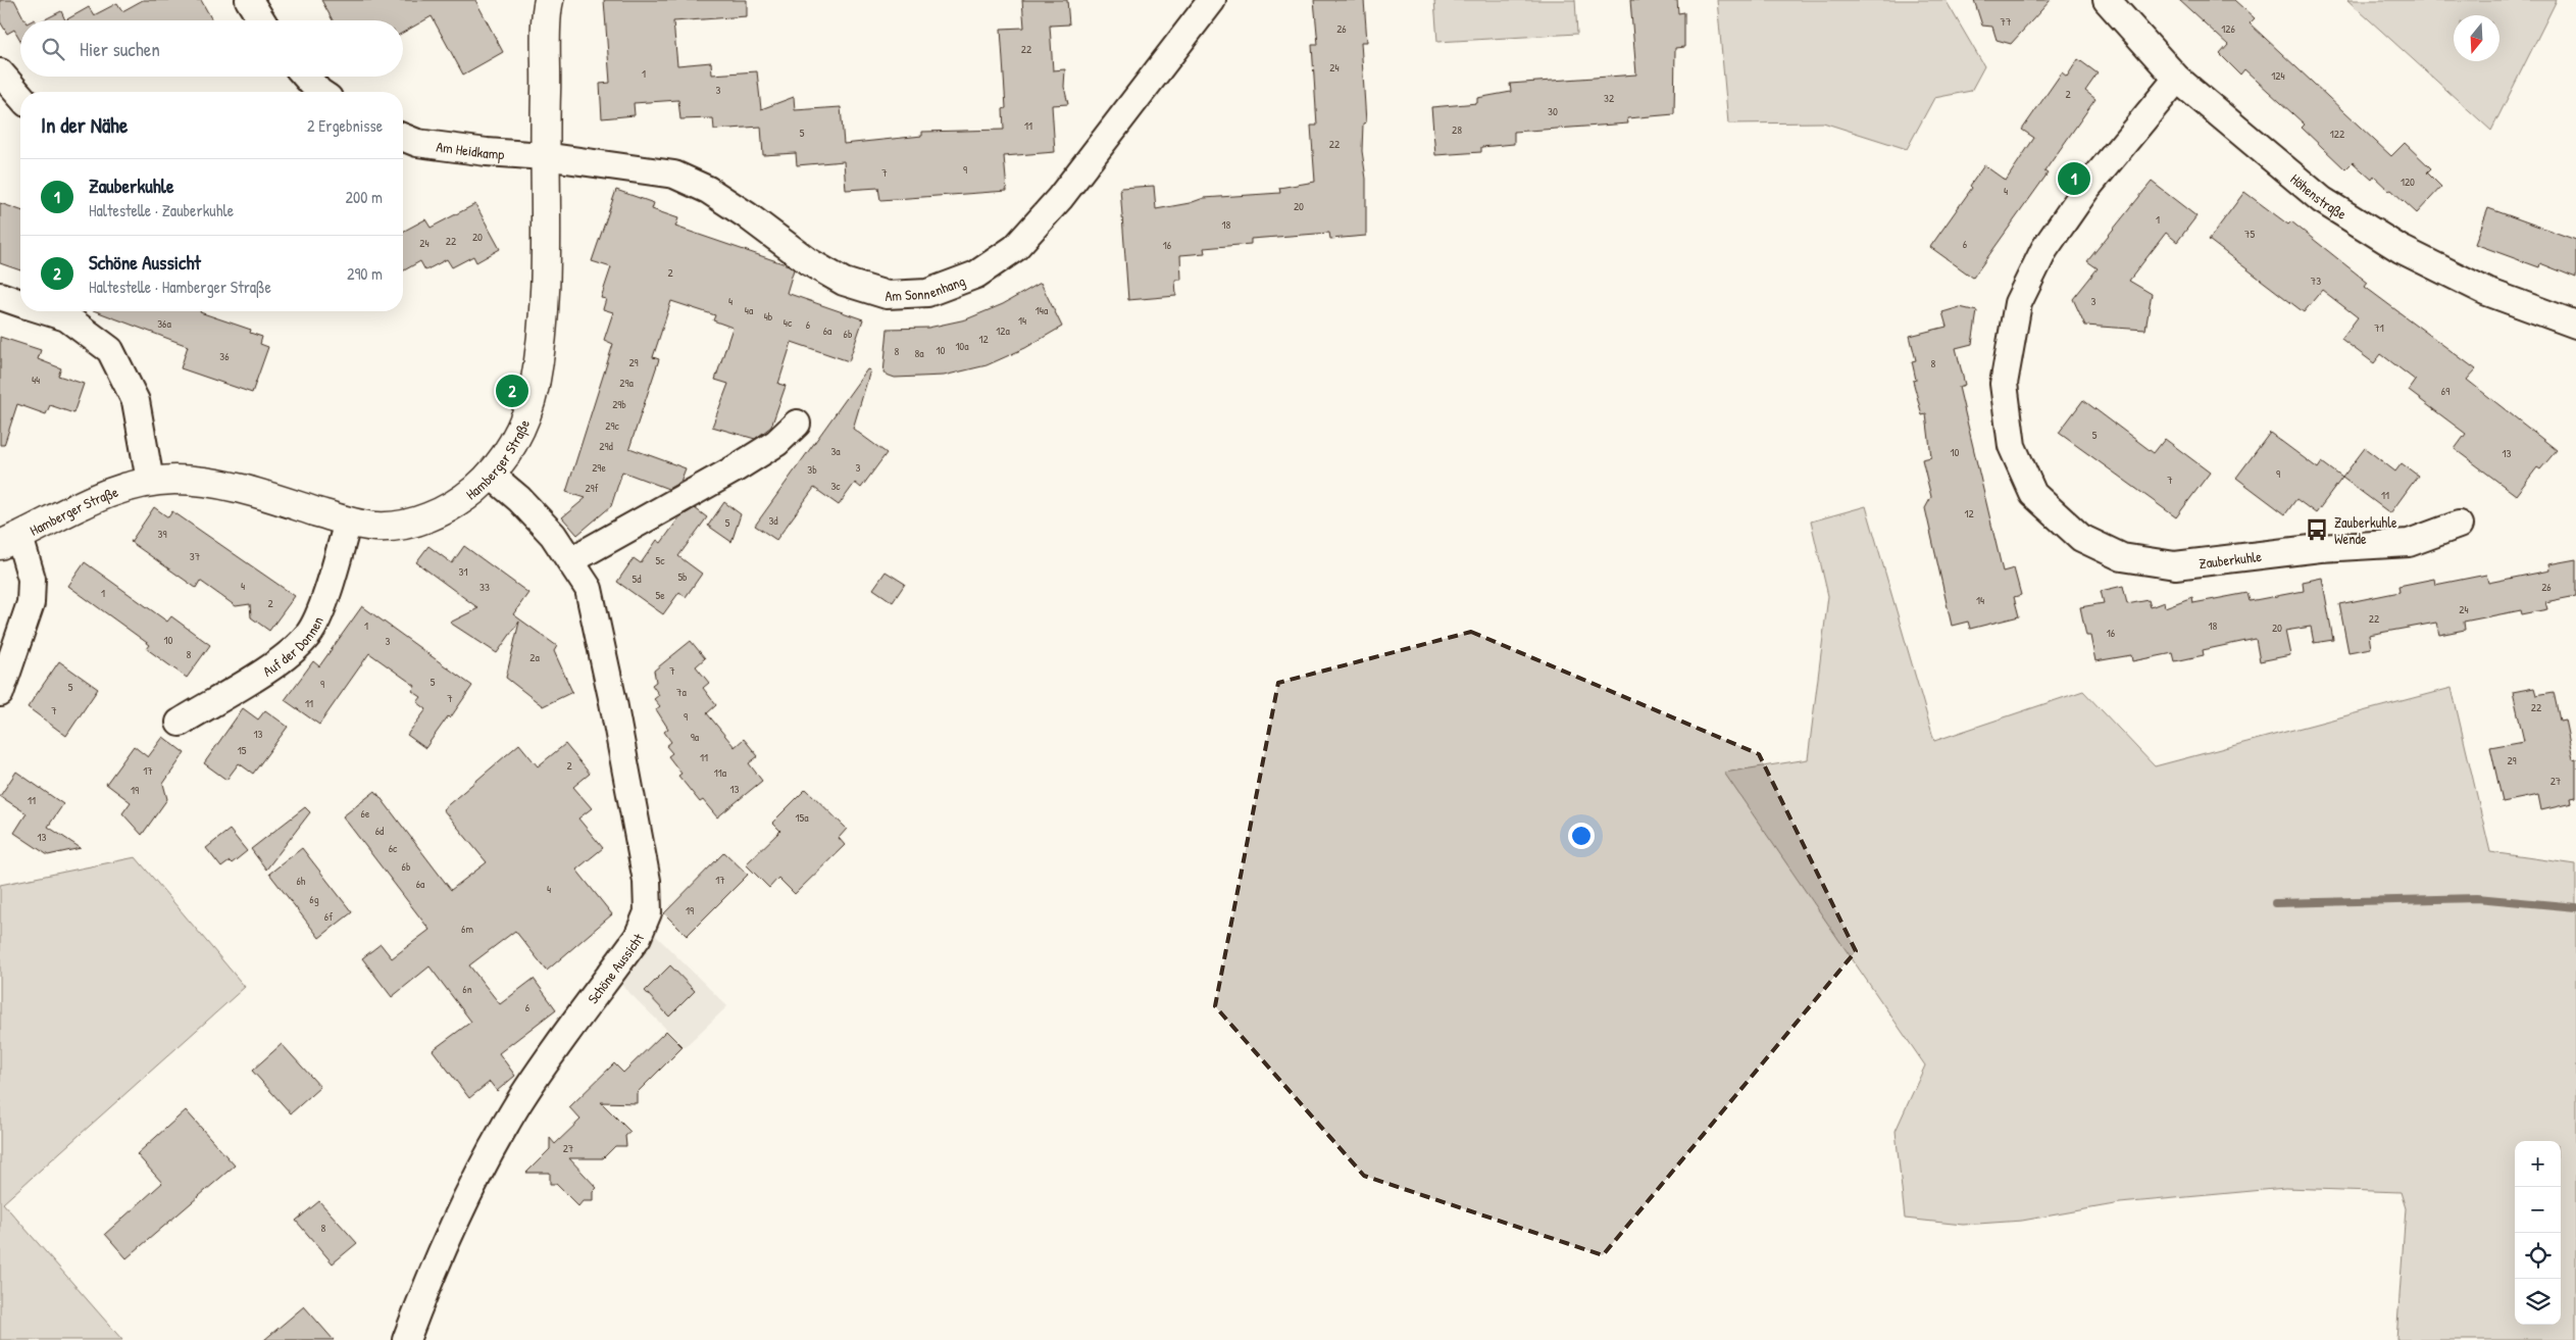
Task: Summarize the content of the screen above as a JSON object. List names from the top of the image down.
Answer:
{
  "streets": {
    "street": [
      "Am Heidkamp",
      "Höhenstraße",
      "Am Sonnenhang",
      "Hamberger Straße",
      "Zauberkuhle",
      "Auf der Donnen",
      "Schöne Aussicht"
    ]
  },
  "crossings": [
    ["Am Heidkamp", "Am Sonnenhang"],
    ["Am Heidkamp", "Hamberger Straße"],
    ["Höhenstraße", "Zauberkuhle"],
    ["Am Sonnenhang", "Hamberger Straße"],
    ["Hamberger Straße", "Auf der Donnen"],
    ["Hamberger Straße", "Schöne Aussicht"]
  ],
  "places": {
    "bus stop": ["Zauberkuhle Wende"]
  },
  "house_numbers": [
    "77",
    "26",
    "126",
    "22",
    "24",
    "1",
    "124",
    "3",
    "2",
    "32",
    "30",
    "11",
    "28",
    "5",
    "122",
    "22",
    "9",
    "7",
    "120",
    "4",
    "20",
    "1",
    "18",
    "75",
    "20",
    "22",
    "24",
    "6",
    "16",
    "2",
    "73",
    "4",
    "3",
    "4a",
    "14a",
    "4b",
    "14",
    "4c",
    "36a",
    "6",
    "71",
    "6a",
    "12a",
    "6b",
    "12",
    "10a",
    "10",
    "8",
    "8a",
    "36",
    "29",
    "8",
    "44",
    "29a",
    "69",
    "29b",
    "29c",
    "5",
    "29d",
    "3a",
    "10",
    "13",
    "29e",
    "3",
    "3b",
    "9",
    "7",
    "3c",
    "29f",
    "11",
    "12",
    "3d",
    "5",
    "39",
    "37",
    "5c",
    "31",
    "5b",
    "5d",
    "4",
    "33",
    "26",
    "1",
    "5e",
    "14",
    "2",
    "24",
    "22",
    "1",
    "18",
    "20",
    "16",
    "10",
    "3",
    "8",
    "2a",
    "7",
    "5",
    "9",
    "5",
    "7a",
    "7",
    "11",
    "22",
    "7",
    "9",
    "13",
    "9a",
    "15",
    "11",
    "29",
    "2",
    "17",
    "11a",
    "27",
    "13",
    "19",
    "11",
    "6e",
    "15a",
    "6d",
    "13",
    "6c",
    "6b",
    "17",
    "6h",
    "6a",
    "4",
    "6g",
    "19",
    "6f",
    "6m",
    "6n",
    "6",
    "27",
    "8"
  ],
  "north": "bottom",
  "page": {
    "search": "Hier suchen",
    "heading": ["In der Nähe", "2 Ergebnisse"],
    "list": [
      {
        "mark": "1",
        "name": "Zauberkuhle",
        "note": "Haltestelle · Zauberkuhle",
        "value": "200 m"
      },
      {
        "mark": "2",
        "name": "Schöne Aussicht",
        "note": "Haltestelle · Hamberger Straße",
        "value": "290 m"
      }
    ],
    "pins": ["1", "2"],
    "map_buttons": ["+", "−"]
  }
}
